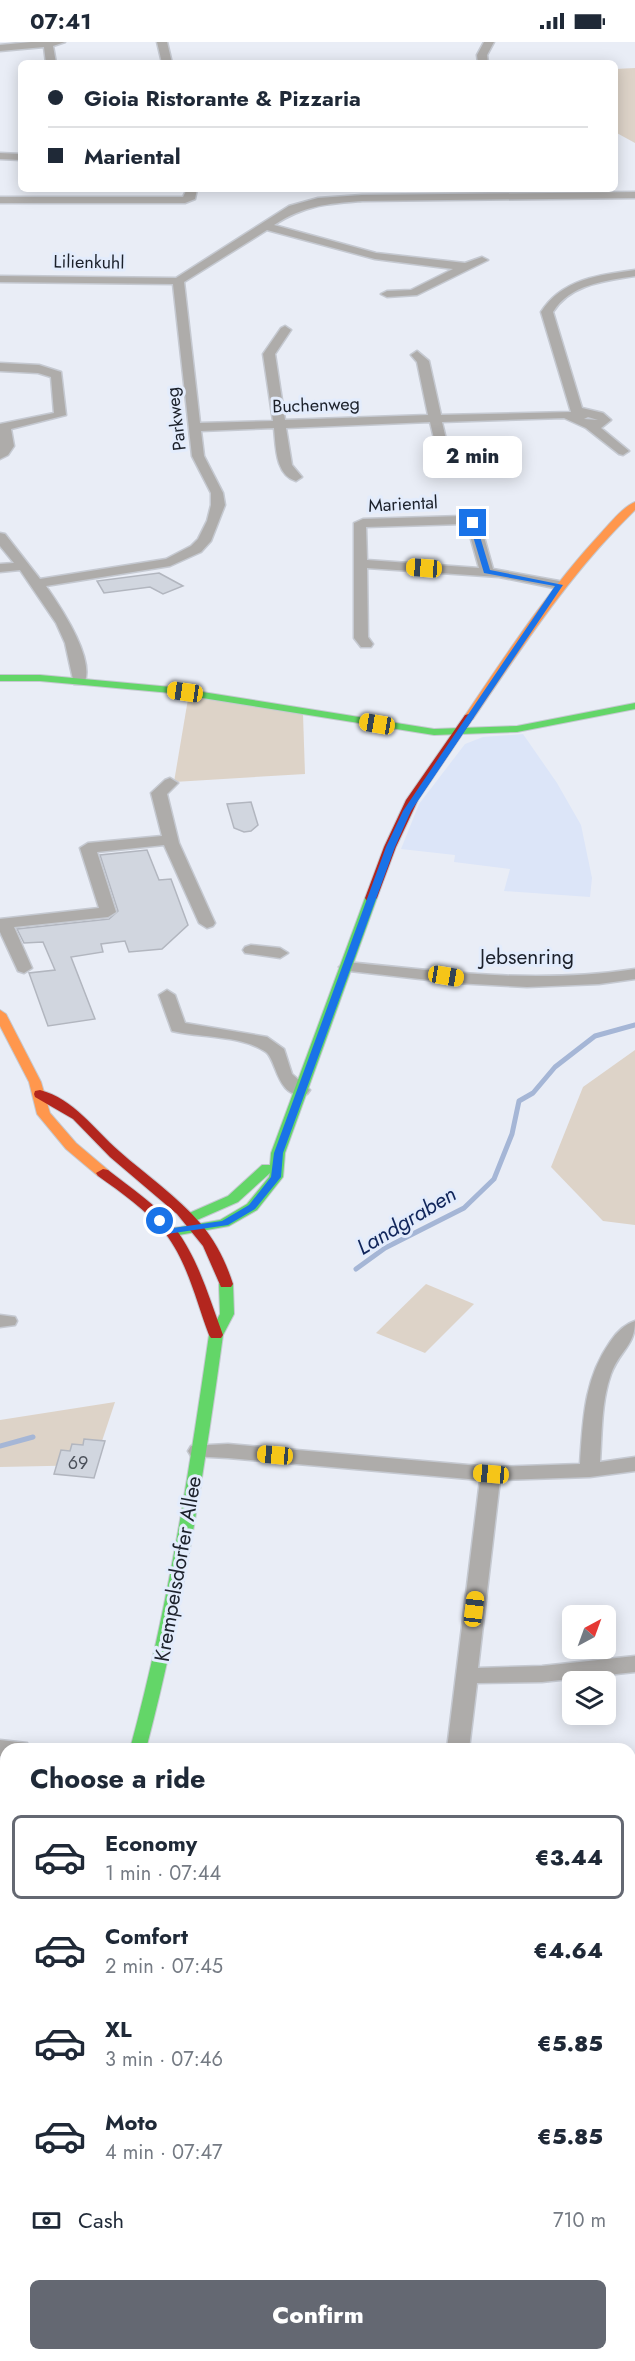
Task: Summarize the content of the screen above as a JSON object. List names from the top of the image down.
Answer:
{
  "streets": {
    "main road": ["Krempelsdorfer Allee"],
    "street": [
      "Lilienkuhl",
      "Buchenweg",
      "Parkweg",
      "Mariental",
      "Jebsenring"
    ]
  },
  "crossings": [
    ["Lilienkuhl", "Parkweg"],
    ["Buchenweg", "Parkweg"]
  ],
  "water": ["Landgraben"],
  "house_numbers": ["69"],
  "north": "top right",
  "page": {
    "status": "07:41",
    "banner": ["Gioia Ristorante & Pizzaria", "Mariental"],
    "bubble": "2 min",
    "heading": "Choose a ride",
    "list": [
      {
        "name": "Economy",
        "note": "1 min · 07:44",
        "value": "€3.44"
      },
      {
        "name": "Comfort",
        "note": "2 min · 07:45",
        "value": "€4.64"
      },
      {
        "name": "XL",
        "note": "3 min · 07:46",
        "value": "€5.85"
      },
      {
        "name": "Moto",
        "note": "4 min · 07:47",
        "value": "€5.85"
      }
    ],
    "pay": ["Cash", "710 m"],
    "buttons": "Confirm"
  }
}
